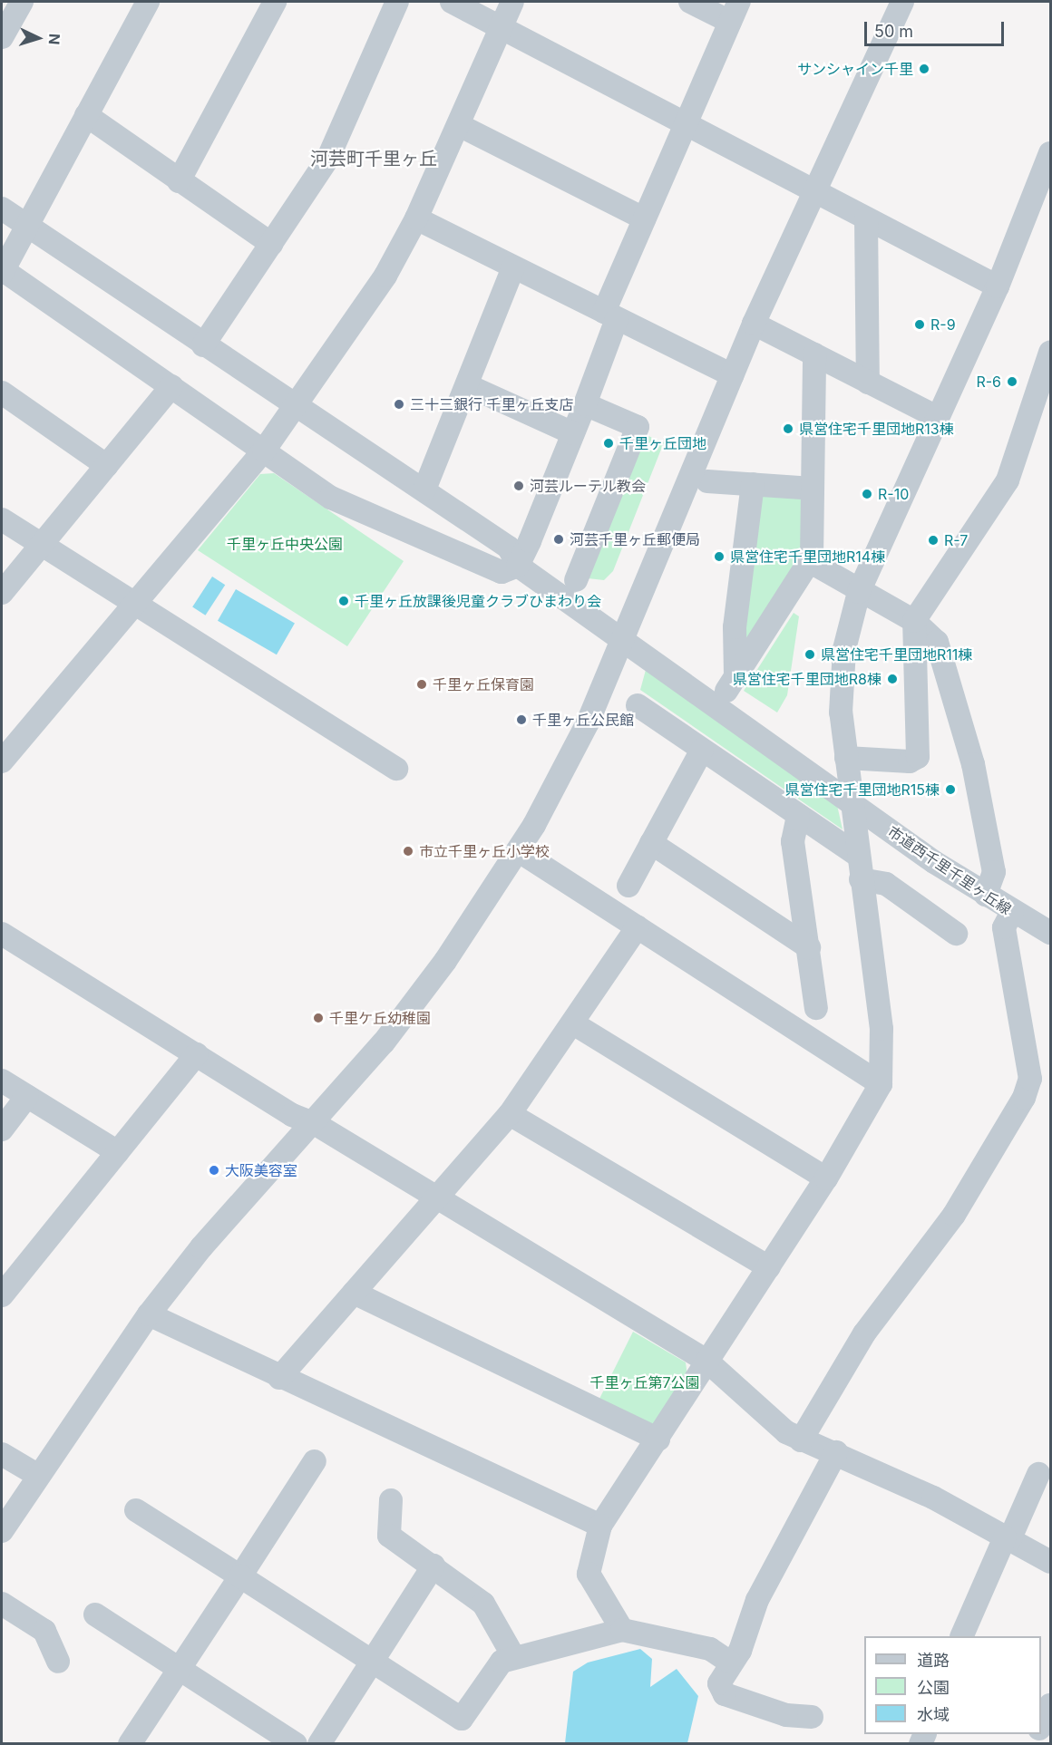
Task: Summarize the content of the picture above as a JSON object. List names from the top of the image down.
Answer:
{
  "streets": {
    "street": ["市道西千里千里ヶ丘線"]
  },
  "districts": ["河芸町千里ヶ丘"],
  "parks": ["千里ヶ丘中央公園", "千里ヶ丘第7公園"],
  "places": [
    "サンシャイン千里",
    "R-9",
    "R-6",
    "三十三銀行 千里ヶ丘支店",
    "県営住宅千里団地R13棟",
    "千里ヶ丘団地",
    "河芸ルーテル教会",
    "R-10",
    "河芸千里ヶ丘郵便局",
    "R-7",
    "県営住宅千里団地R14棟",
    "千里ヶ丘放課後児童クラブひまわり会",
    "県営住宅千里団地R11棟",
    "県営住宅千里団地R8棟",
    "千里ヶ丘保育園",
    "千里ヶ丘公民館",
    "県営住宅千里団地R15棟",
    "市立千里ヶ丘小学校",
    "千里ケ丘幼稚園",
    "大阪美容室"
  ],
  "legend": ["道路", "公園", "水域"],
  "scale_bar": "50 m",
  "north": "right"
}
